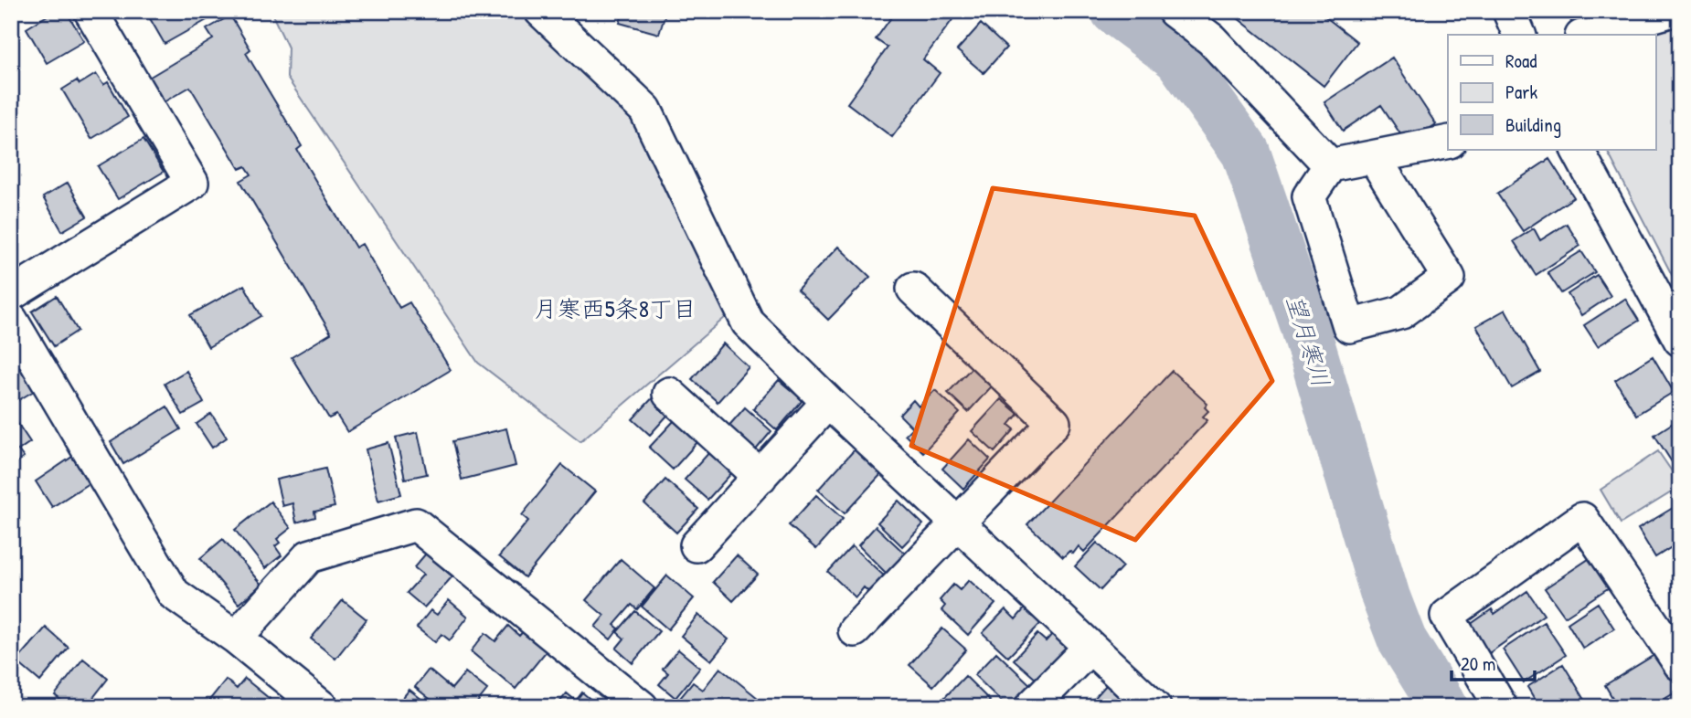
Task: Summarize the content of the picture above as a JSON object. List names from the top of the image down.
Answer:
{
  "districts": ["月寒西5条8丁目"],
  "water": ["望月寒川"],
  "legend": ["Road", "Park", "Building"],
  "scale_bar": "20 m"
}
